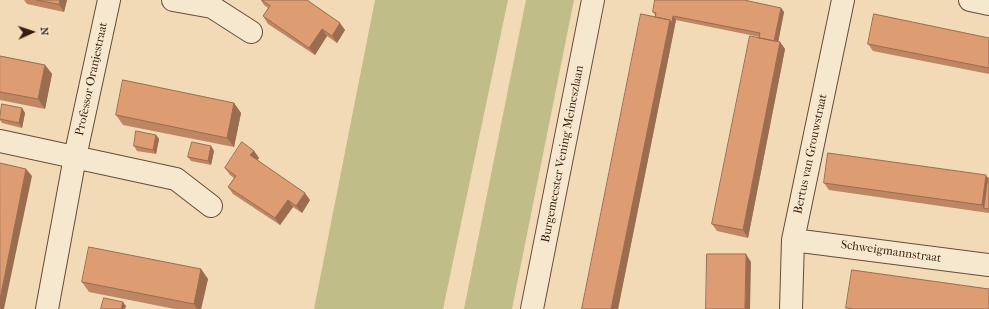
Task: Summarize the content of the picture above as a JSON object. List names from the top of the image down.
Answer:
{
  "streets": {
    "street": [
      "Professor Oranjestraat",
      "Burgemeester Vening Meineszlaan",
      "Bertus van Grouwstraat",
      "Schweigmannstraat"
    ]
  },
  "crossings": [
    ["Bertus van Grouwstraat", "Schweigmannstraat"]
  ],
  "north": "right"
}
